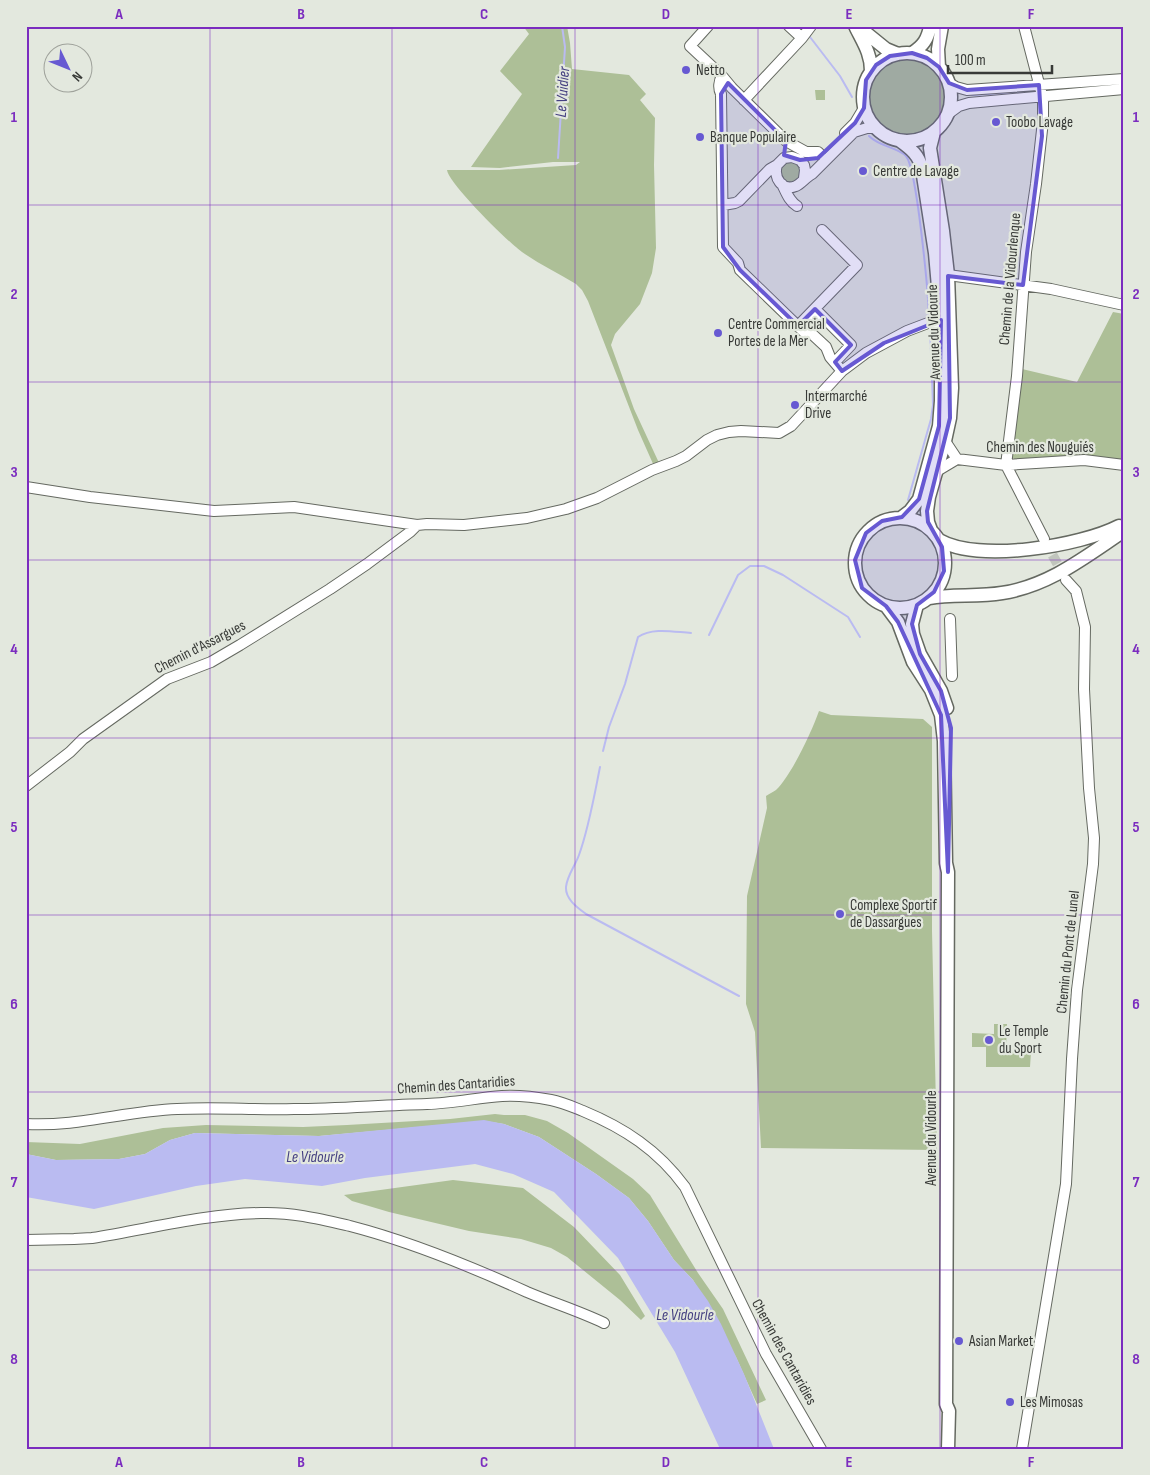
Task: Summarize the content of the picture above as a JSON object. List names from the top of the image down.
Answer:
{
  "streets": {
    "main road": ["Avenue du Vidourle"],
    "street": [
      "Chemin de la Vidourlenque",
      "Chemin des Nouguiés",
      "Chemin d'Assargues",
      "Chemin du Pont de Lunel",
      "Chemin des Cantaridies"
    ]
  },
  "crossings": [
    ["Chemin de la Vidourlenque", "Chemin des Nouguiés"]
  ],
  "water": ["Le Vuidier", "Le Vidourle"],
  "places": [
    "Netto",
    "Toobo Lavage",
    "Banque Populaire",
    "Centre de Lavage",
    "Centre Commercial Portes de la Mer",
    "Intermarché Drive",
    "Complexe Sportif de Dassargues",
    "Le Temple du Sport",
    "Asian Market",
    "Les Mimosas"
  ],
  "scale_bar": "100 m",
  "north": "bottom right",
  "grid": {
    "columns": [
      "A",
      "B",
      "C",
      "D",
      "E",
      "F"
    ],
    "rows": [
      "1",
      "2",
      "3",
      "4",
      "5",
      "6",
      "7",
      "8"
    ]
  }
}
